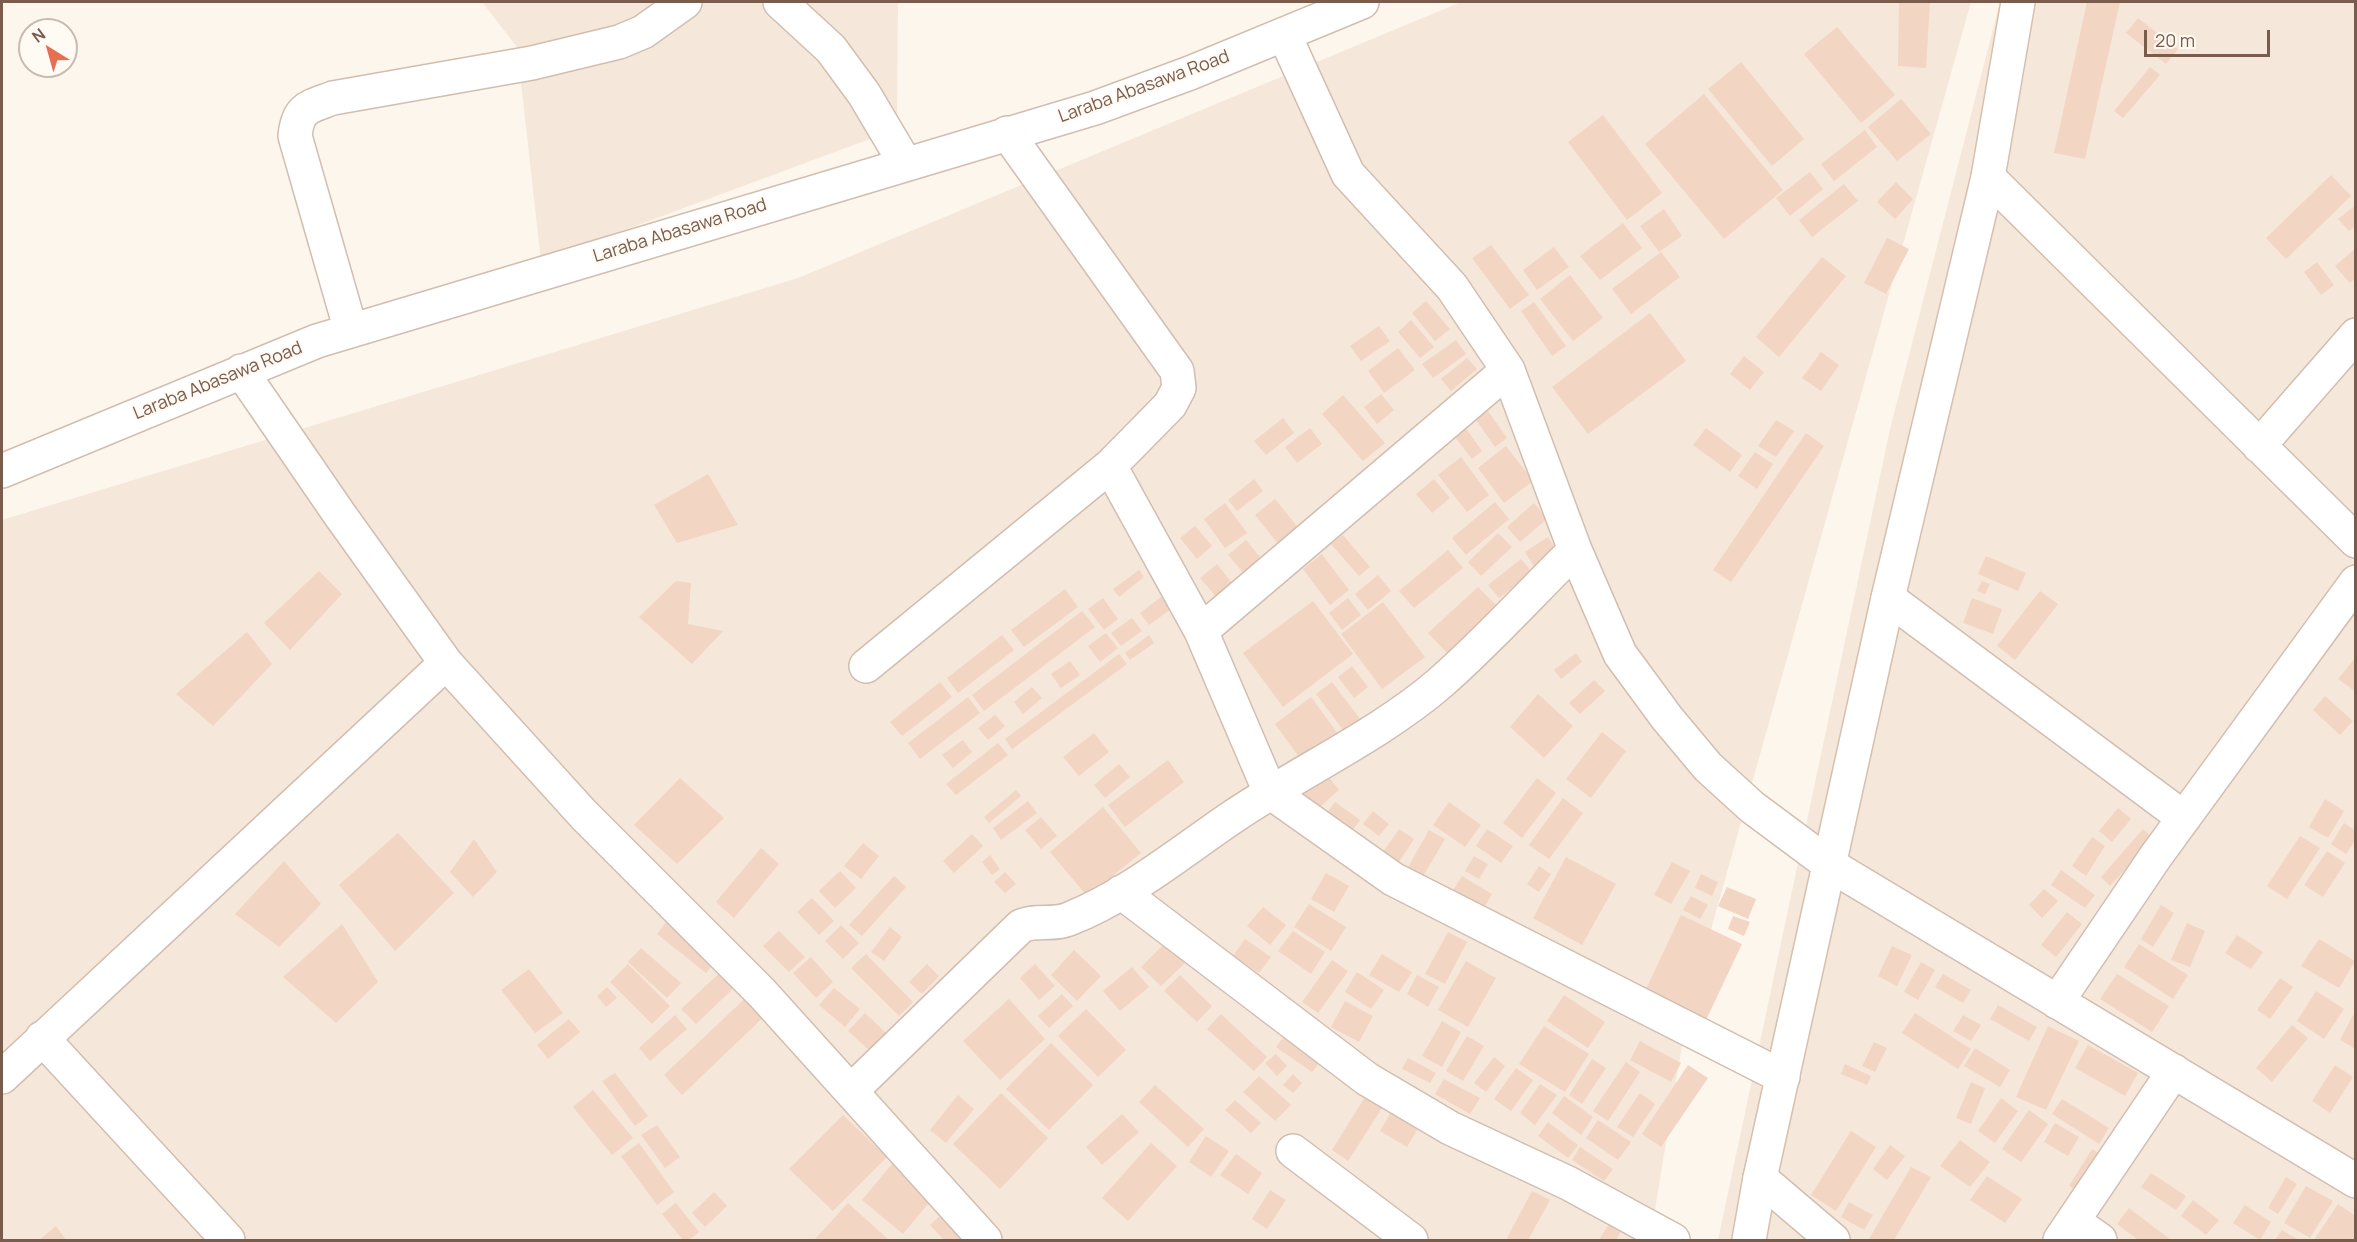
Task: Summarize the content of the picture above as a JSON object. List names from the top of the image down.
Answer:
{
  "streets": {
    "street": ["Laraba Abasawa Road"]
  },
  "scale_bar": "20 m",
  "north": "top left"
}
